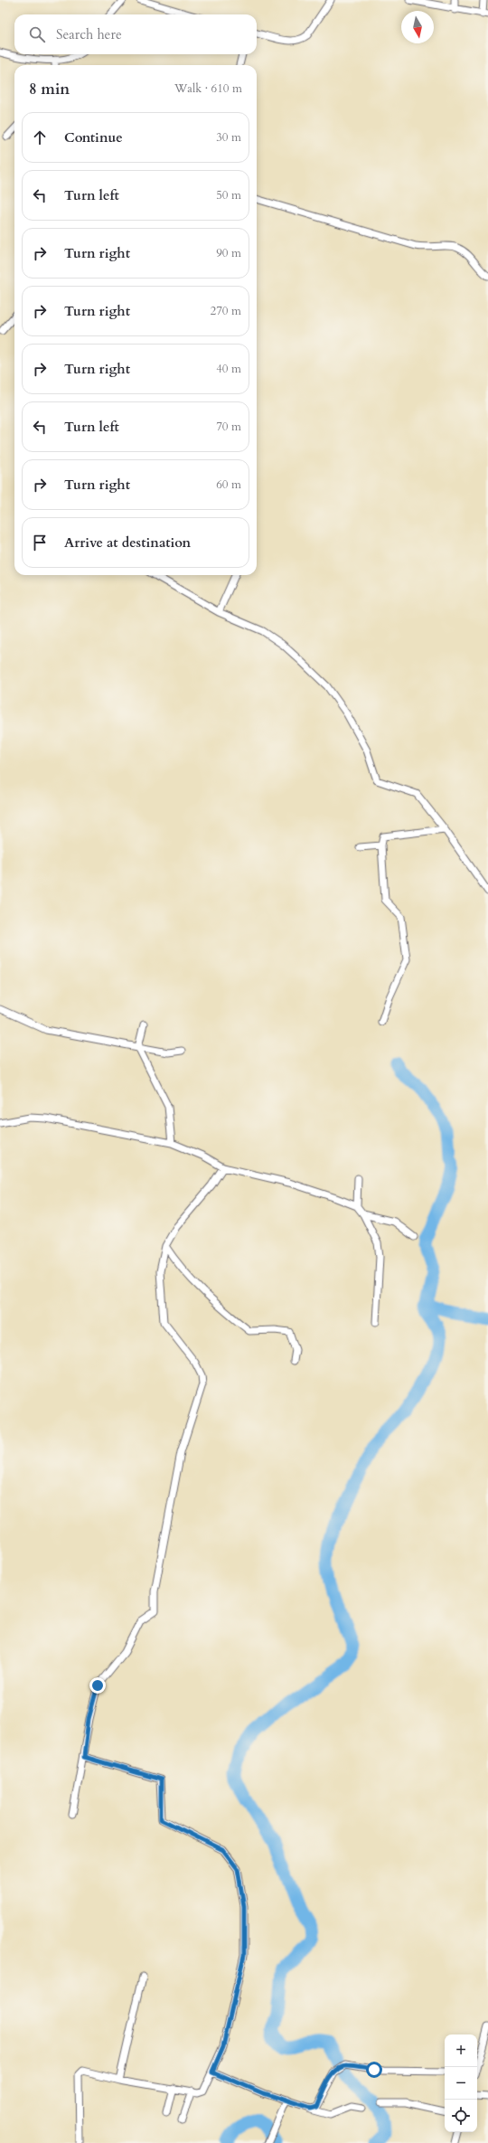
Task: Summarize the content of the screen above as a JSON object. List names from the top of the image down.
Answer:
{
  "north": "bottom",
  "page": {
    "search": "Search here",
    "heading": ["8 min", "Walk · 610 m"],
    "list": [
      ["Continue", "30 m"],
      ["Turn left", "50 m"],
      ["Turn right", "90 m"],
      ["Turn right", "270 m"],
      ["Turn right", "40 m"],
      ["Turn left", "70 m"],
      ["Turn right", "60 m"],
      "Arrive at destination"
    ],
    "map_buttons": ["+", "−"]
  }
}
